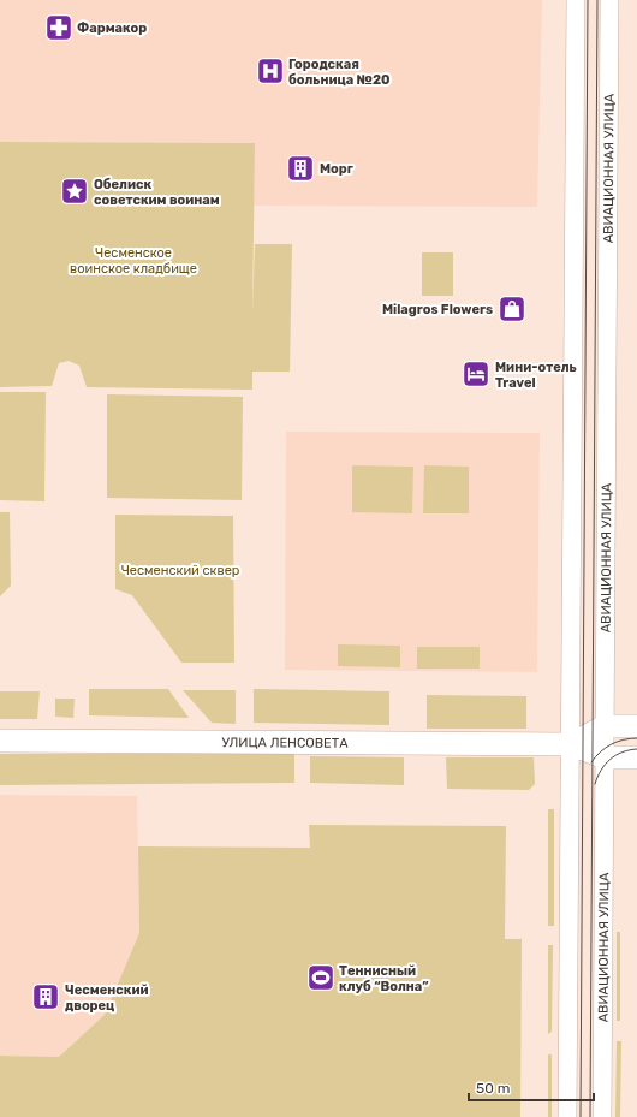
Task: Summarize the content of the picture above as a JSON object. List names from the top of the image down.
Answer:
{
  "streets": {
    "street": ["АВИАЦИОННАЯ УЛИЦА", "УЛИЦА ЛЕНСОВЕТА"]
  },
  "crossings": [
    ["АВИАЦИОННАЯ УЛИЦА", "УЛИЦА ЛЕНСОВЕТА"]
  ],
  "parks": ["Чесменское воинское кладбище", "Чесменский сквер"],
  "places": {
    "pharmacy": ["Фармакор"],
    "hospital": ["Городская больница №20"],
    "building": ["Морг", "Чесменский дворец"],
    "place": ["Обелиск советским воинам"],
    "shop": ["Milagros Flowers"],
    "hotel": ["Мини-отель Travel"],
    "sports": ["Теннисный клуб “Волна”"]
  },
  "scale_bar": "50 m"
}
